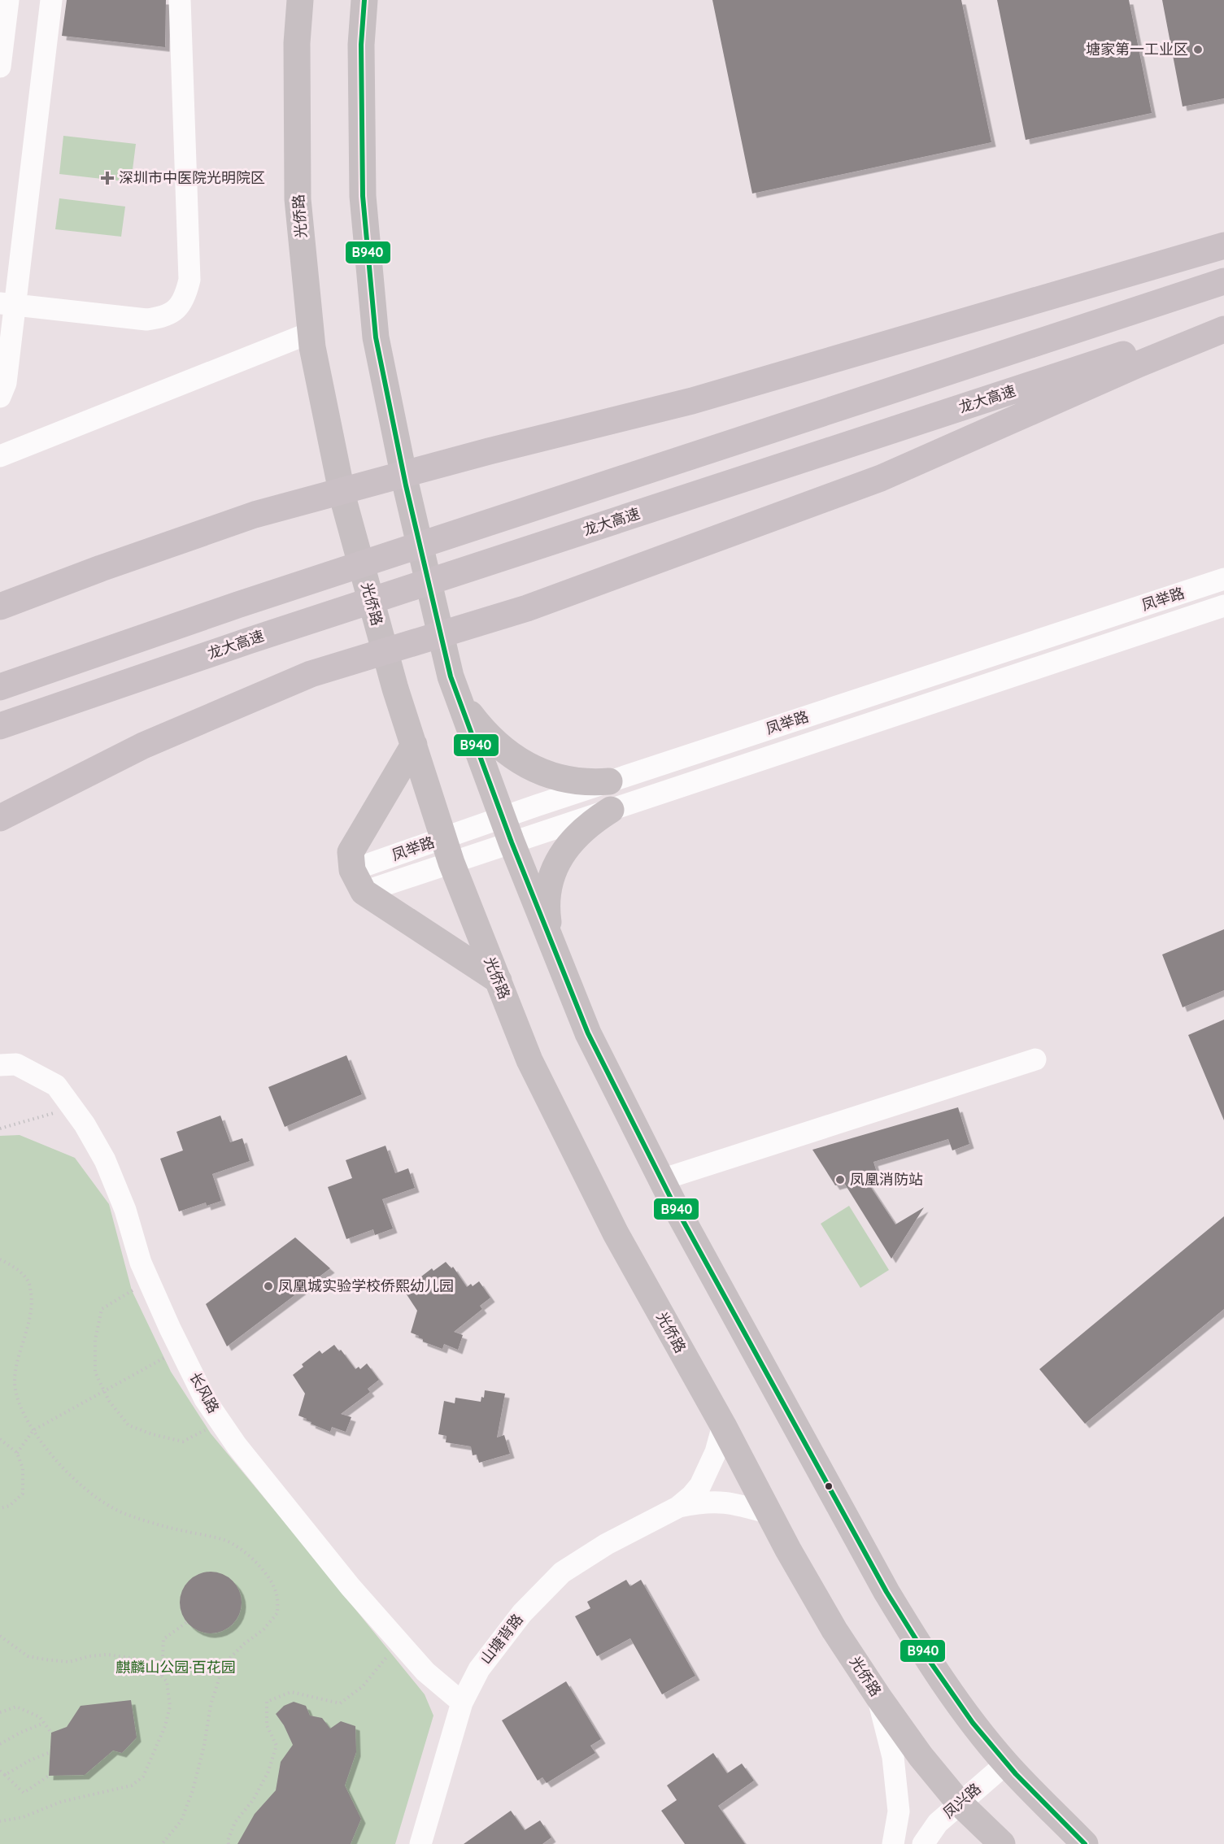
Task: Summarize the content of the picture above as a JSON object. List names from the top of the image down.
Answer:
{
  "streets": {
    "highway": ["龙大高速"],
    "main road": ["光侨路"],
    "street": [
      "凤举路",
      "长风路",
      "山塘背路",
      "凤兴路"
    ]
  },
  "crossings": [
    ["光侨路", "凤举路"],
    ["光侨路", "凤兴路"],
    ["长风路", "山塘背路"]
  ],
  "parks": ["麒麟山公园·百花园"],
  "places": {
    "other": ["塘家第一工业区", "凤凰消防站", "凤凰城实验学校侨熙幼儿园"],
    "health": ["深圳市中医院光明院区"]
  },
  "lines": ["transit line B940"]
}
